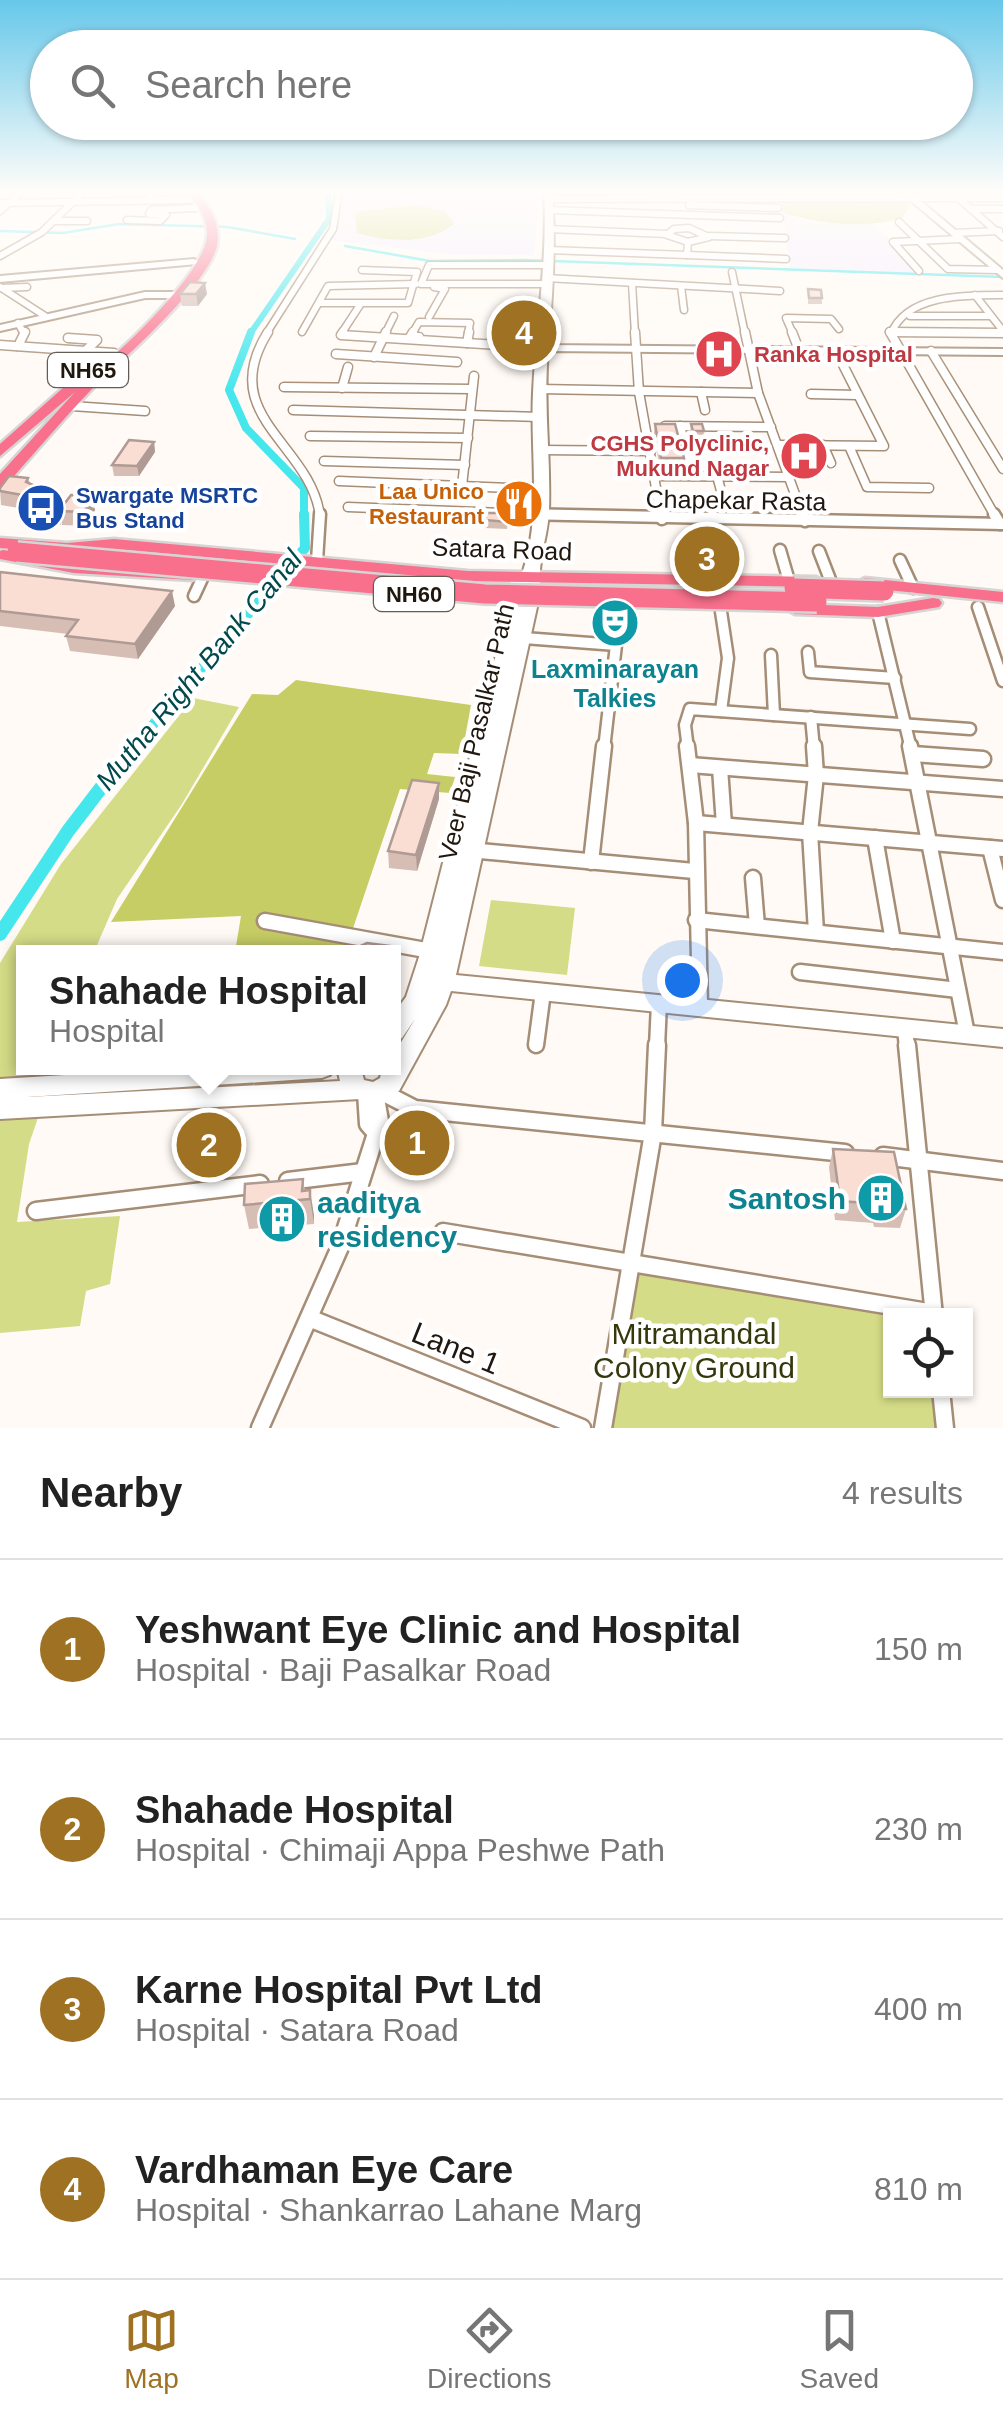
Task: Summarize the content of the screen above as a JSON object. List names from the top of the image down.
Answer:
{
  "streets": {
    "highway": ["NH65", "Satara Road", "NH60"],
    "main road": ["Veer Baji Pasalkar Path"],
    "street": ["Chapekar Rasta", "Lane 1"]
  },
  "crossings": [
    ["Chapekar Rasta", "Veer Baji Pasalkar Path"],
    ["Satara Road", "Veer Baji Pasalkar Path"]
  ],
  "water": ["Mutha Right Bank Canal"],
  "parks": ["Mitramandal Colony Ground"],
  "places": {
    "hospital": ["Ranka Hospital", "CGHS Polyclinic, Mukund Nagar"],
    "restaurant": ["Laa Unico Restaurant"],
    "bus stop": ["Swargate MSRTC Bus Stand"],
    "theatre": ["Laxminarayan Talkies"],
    "building": ["Santosh", "aaditya residency"]
  },
  "page": {
    "search": "Search here",
    "pins": [
      "4",
      "3",
      "1",
      "2"
    ],
    "popup": ["Shahade Hospital", "Hospital"],
    "heading": ["Nearby", "4 results"],
    "list": [
      {
        "mark": "1",
        "name": "Yeshwant Eye Clinic and Hospital",
        "note": "Hospital · Baji Pasalkar Road",
        "value": "150 m"
      },
      {
        "mark": "2",
        "name": "Shahade Hospital",
        "note": "Hospital · Chimaji Appa Peshwe Path",
        "value": "230 m"
      },
      {
        "mark": "3",
        "name": "Karne Hospital Pvt Ltd",
        "note": "Hospital · Satara Road",
        "value": "400 m"
      },
      {
        "mark": "4",
        "name": "Vardhaman Eye Care",
        "note": "Hospital · Shankarrao Lahane Marg",
        "value": "810 m"
      }
    ],
    "nav": ["Map", "Directions", "Saved"]
  }
}
